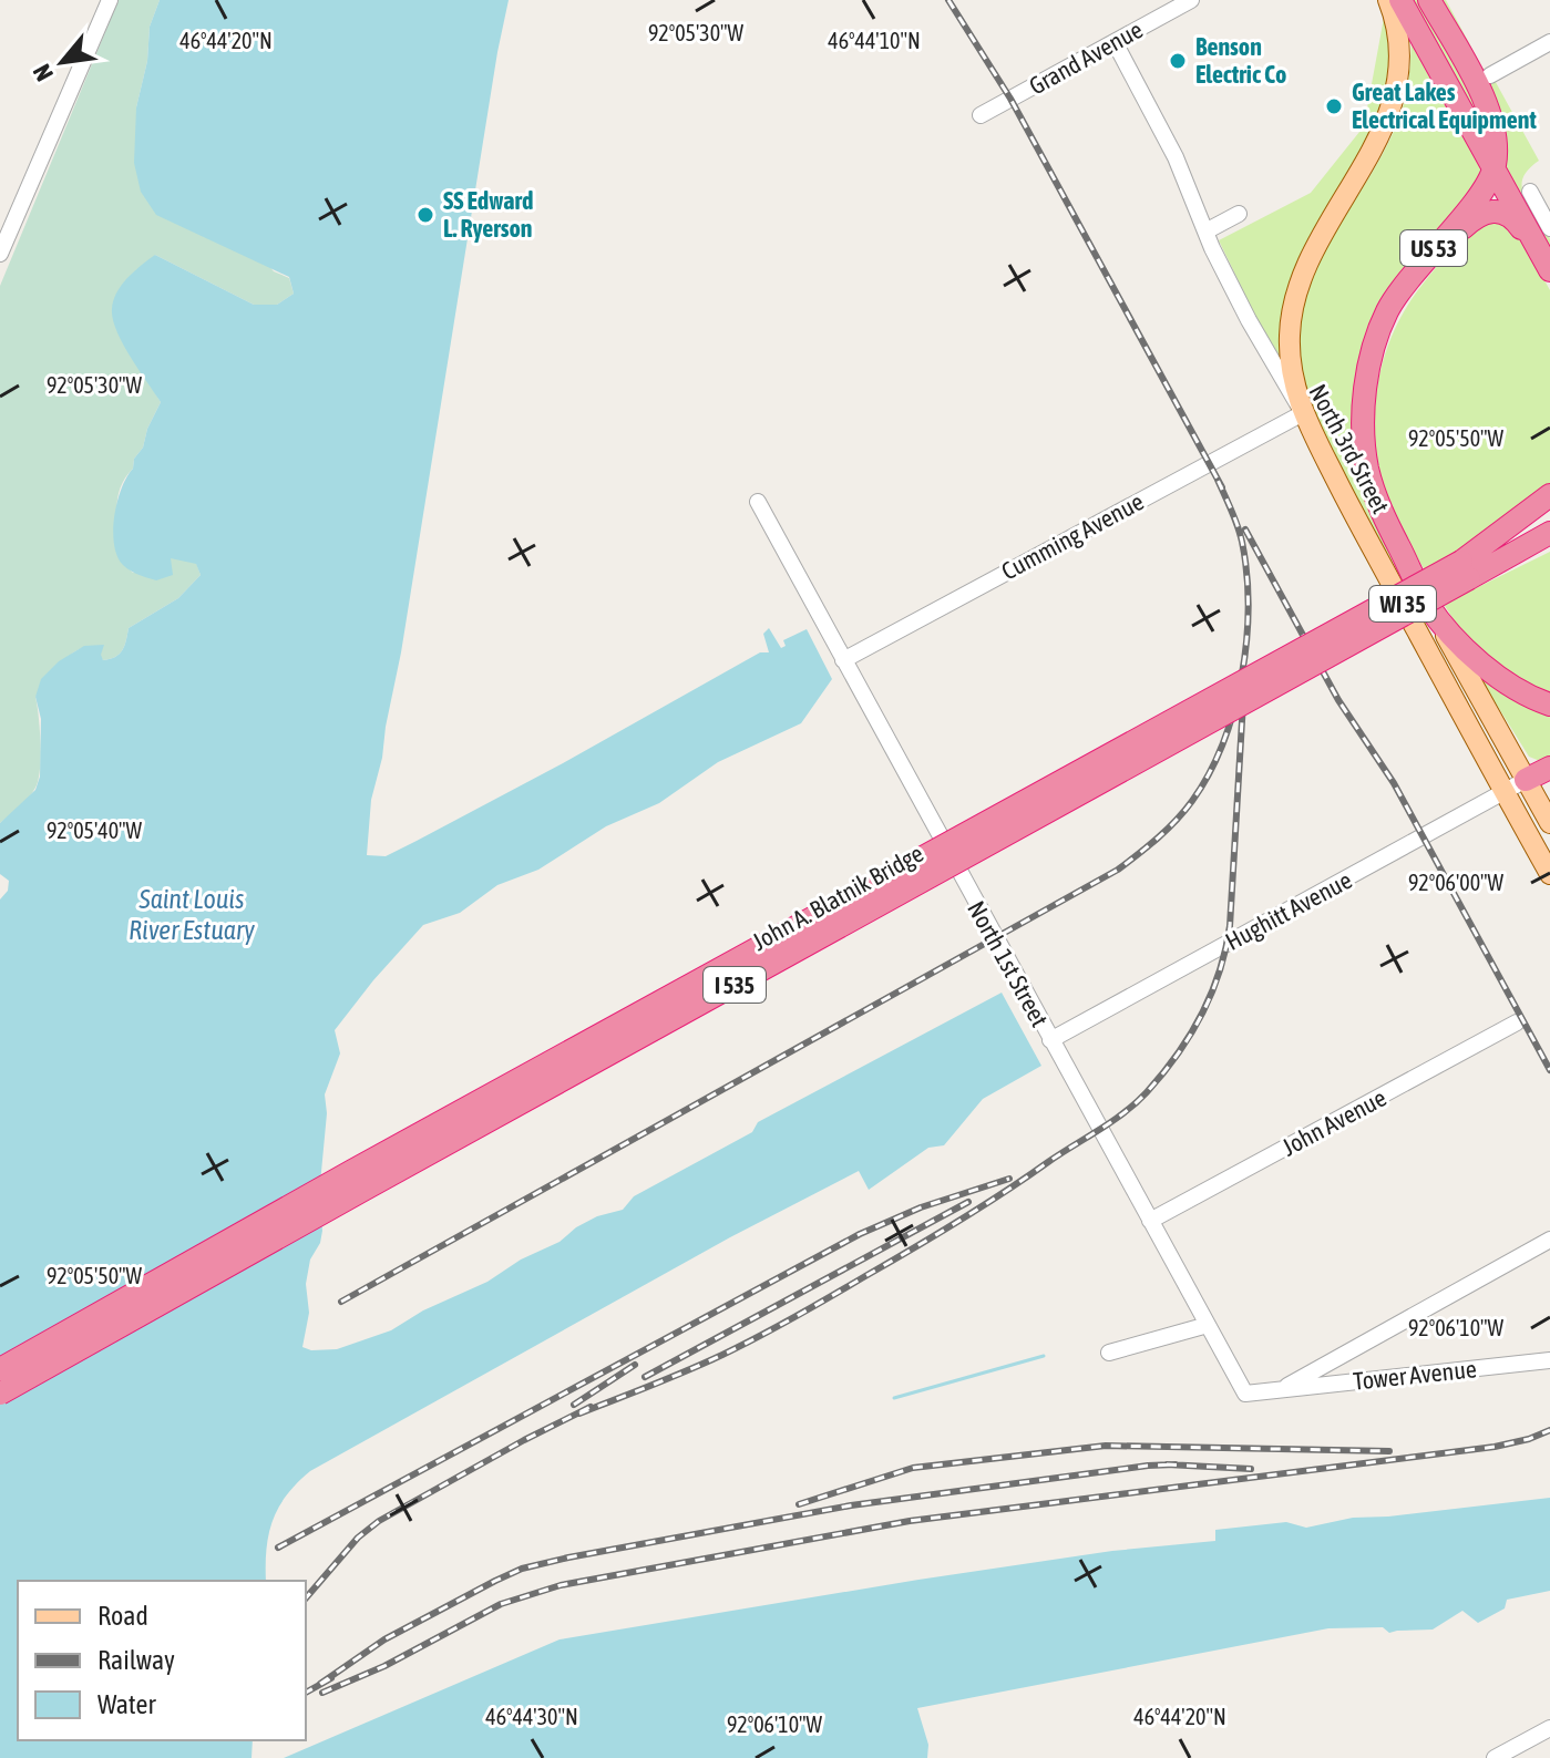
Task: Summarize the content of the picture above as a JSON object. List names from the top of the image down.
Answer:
{
  "streets": {
    "highway": [
      "US 53",
      "North 3rd Street",
      "John A. Blatnik Bridge",
      "I 535"
    ],
    "main road": ["WI 35"],
    "street": [
      "Grand Avenue",
      "Cumming Avenue",
      "Hughitt Avenue",
      "North 1st Street",
      "John Avenue",
      "Tower Avenue"
    ]
  },
  "crossings": [
    ["Grand Avenue", "North 3rd Street"],
    ["US 53", "North 3rd Street"],
    ["North 3rd Street", "Cumming Avenue"],
    ["North 3rd Street", "WI 35"],
    ["North 3rd Street", "Hughitt Avenue"],
    ["Cumming Avenue", "WI 35"],
    ["Cumming Avenue", "North 1st Street"],
    ["John A. Blatnik Bridge", "I 535"],
    ["Hughitt Avenue", "North 1st Street"],
    ["North 1st Street", "John Avenue"],
    ["North 1st Street", "Tower Avenue"]
  ],
  "water": ["Saint Louis River Estuary"],
  "places": ["Benson Electric Co", "Great Lakes Electrical Equipment", "SS Edward L. Ryerson"],
  "legend": ["Road", "Railway", "Water"],
  "north": "bottom left",
  "coordinates": [
    "92°05'30\"W",
    "46°44'20\"N",
    "46°44'10\"N",
    "92°05'50\"W",
    "92°05'40\"W",
    "92°06'00\"W",
    "92°06'10\"W",
    "46°44'30\"N"
  ]
}
